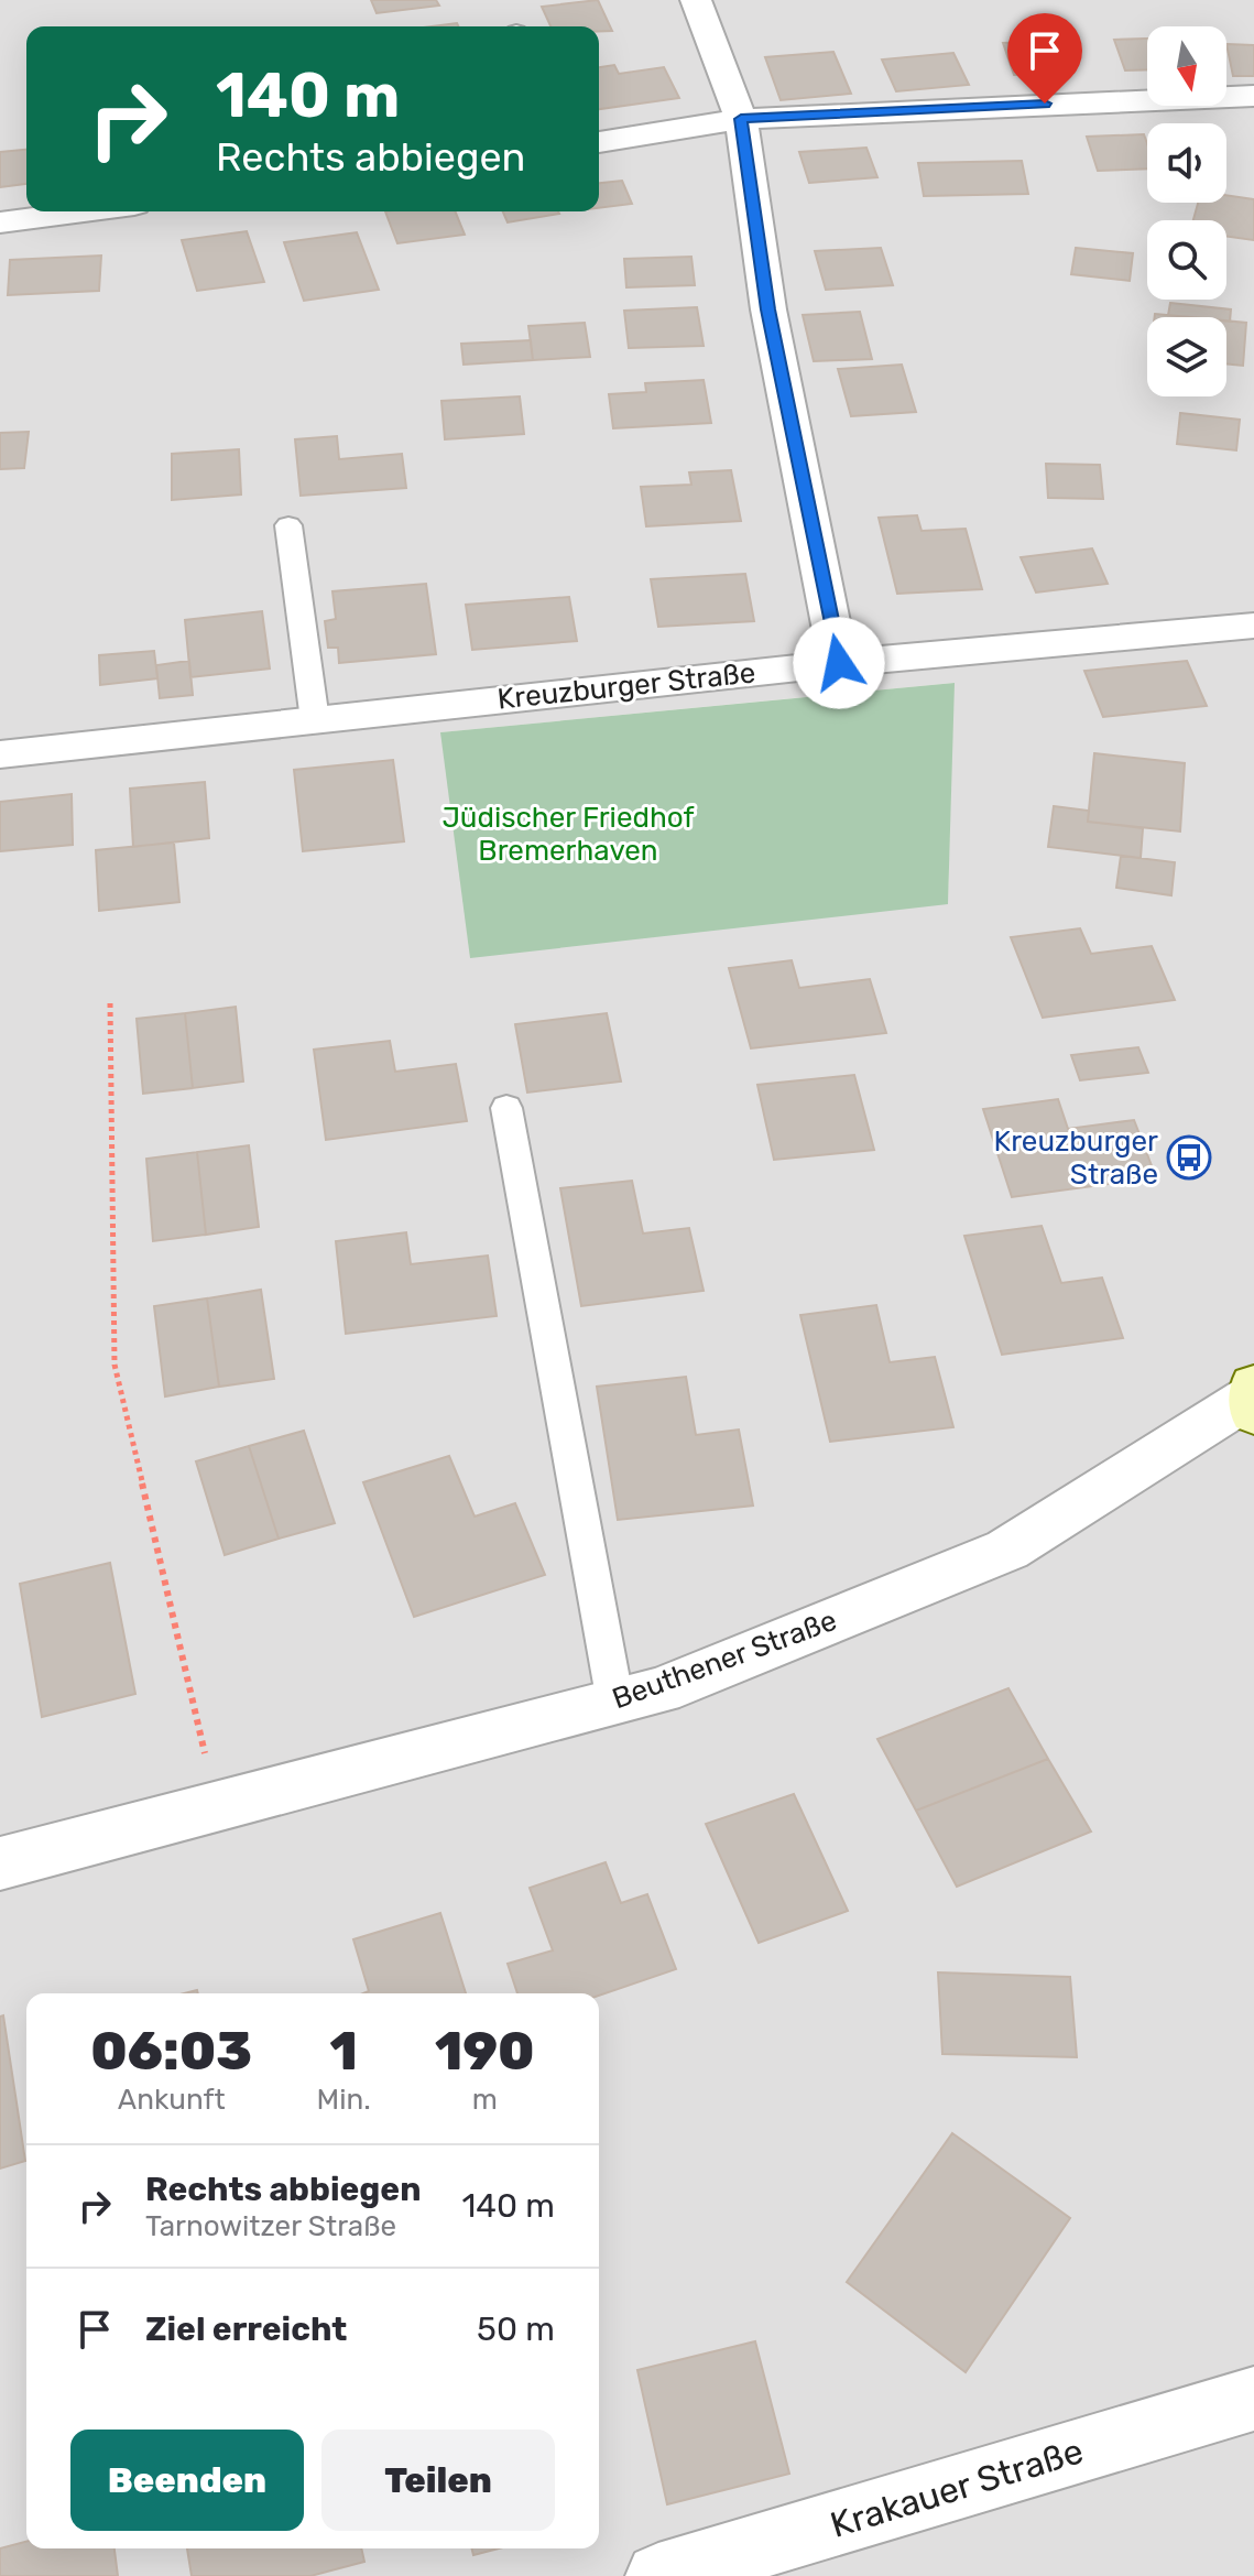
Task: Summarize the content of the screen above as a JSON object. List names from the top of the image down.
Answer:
{
  "streets": {
    "street": ["Kreuzburger Straße", "Beuthener Straße", "Krakauer Straße"]
  },
  "parks": ["Jüdischer Friedhof Bremerhaven"],
  "places": {
    "bus stop": ["Kreuzburger Straße"]
  },
  "north": "bottom",
  "page": {
    "turn": ["140 m", "Rechts abbiegen"],
    "eta": [
      "06:03",
      "Ankunft",
      "1",
      "Min.",
      "190",
      "m"
    ],
    "list": [
      {
        "name": "Rechts abbiegen",
        "note": "Tarnowitzer Straße",
        "value": "140 m"
      },
      {
        "name": "Ziel erreicht",
        "value": "50 m"
      }
    ],
    "buttons": ["Beenden", "Teilen"]
  }
}
